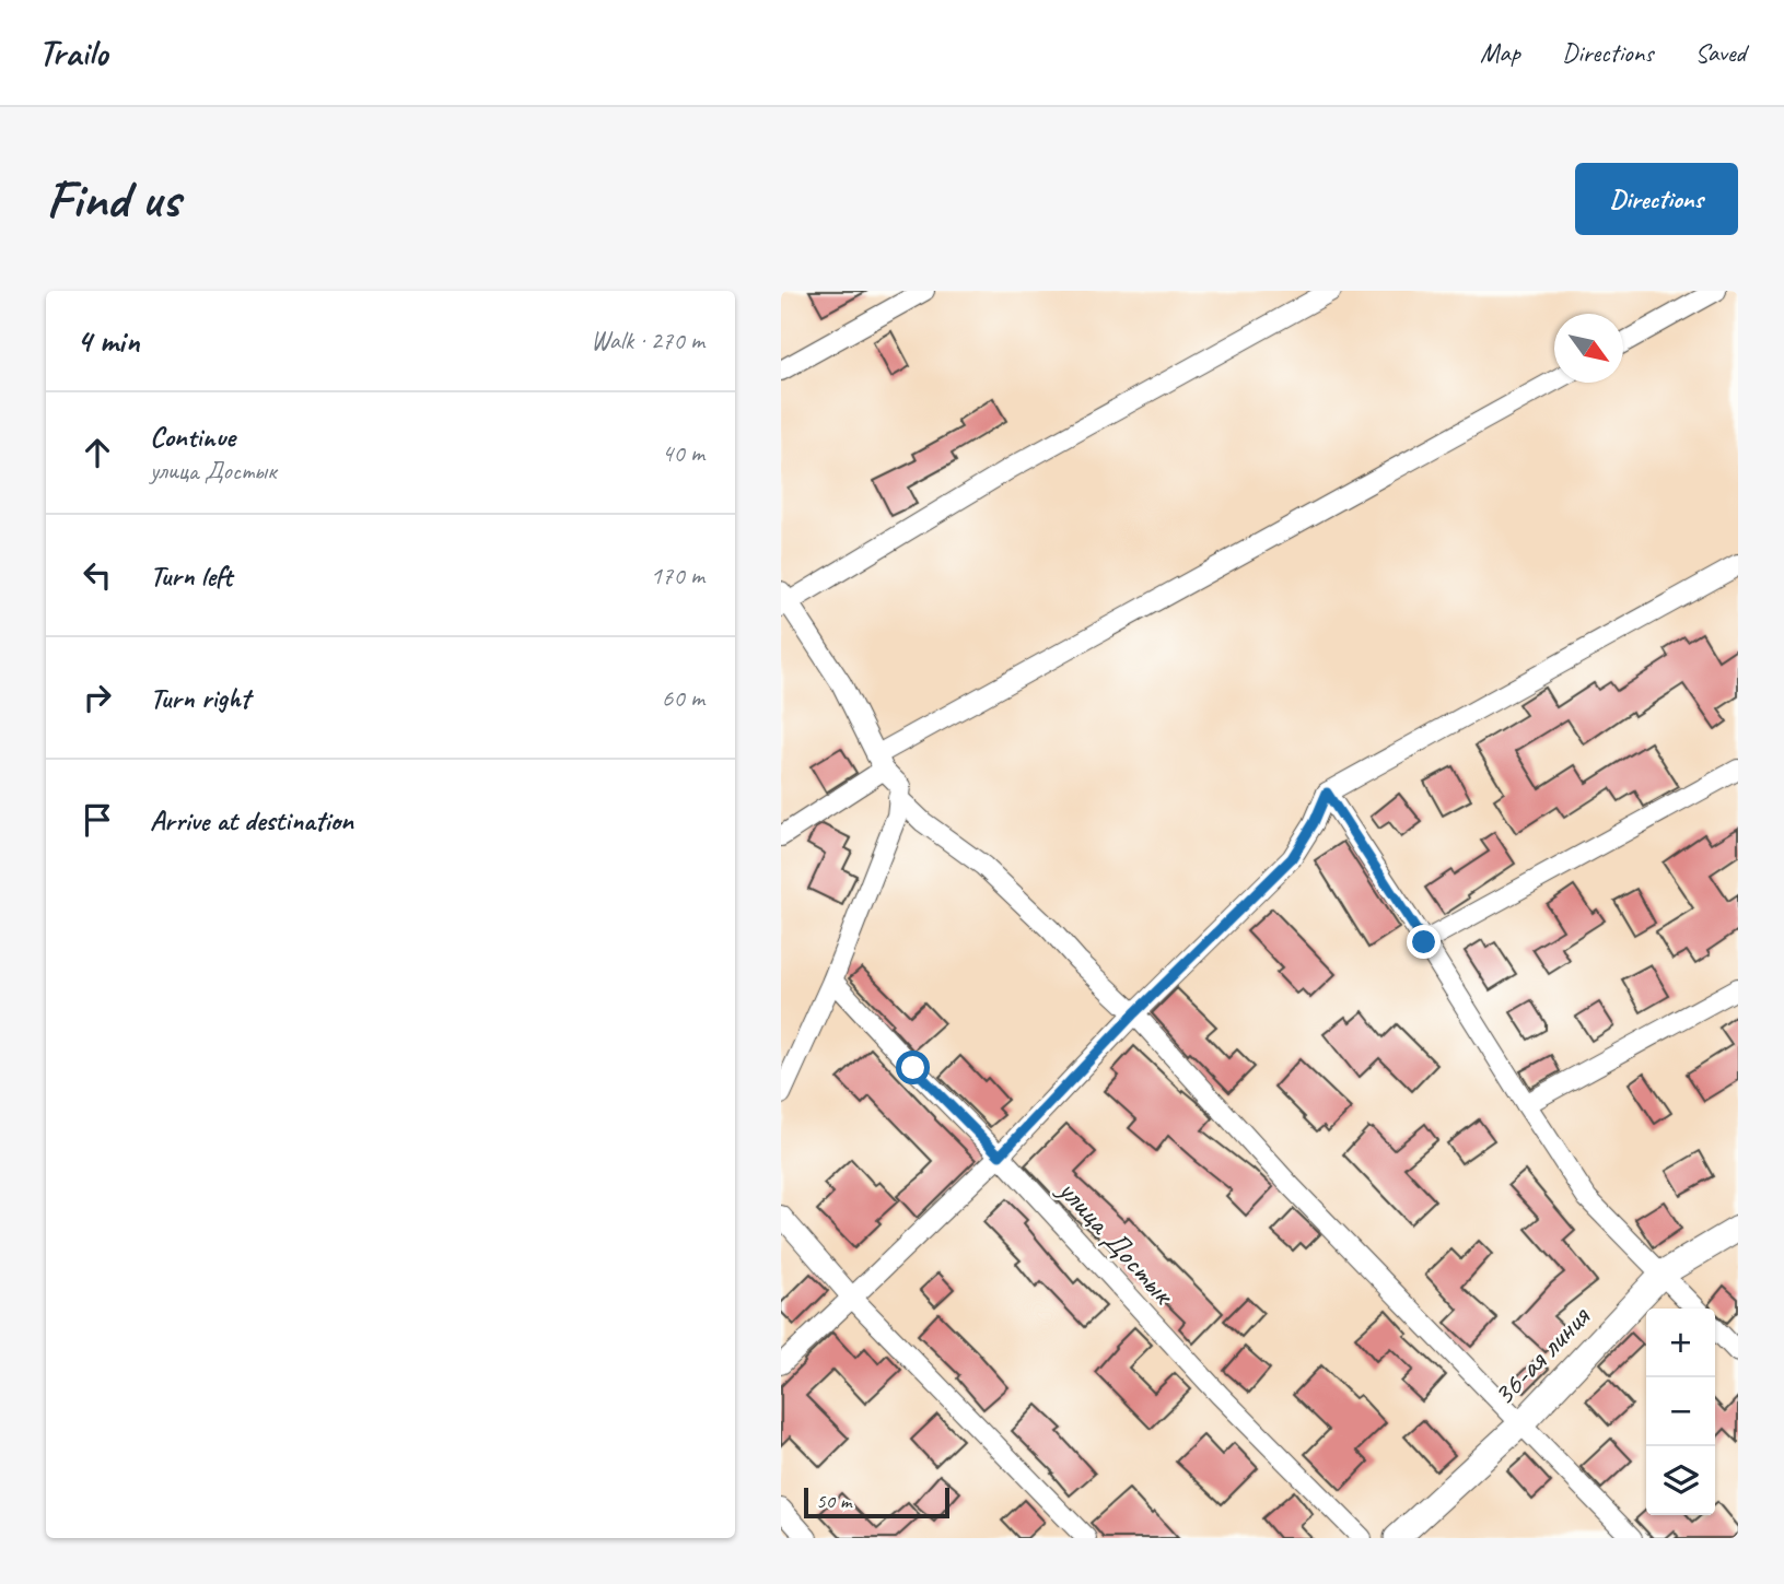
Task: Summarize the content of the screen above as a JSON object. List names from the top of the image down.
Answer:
{
  "streets": {
    "street": ["улица Достык", "36-ая линия"]
  },
  "scale_bar": "50 m",
  "north": "bottom right",
  "page": {
    "header": "Trailo",
    "nav": ["Map", "Directions", "Saved"],
    "buttons": "Directions",
    "title": "Find us",
    "heading": ["4 min", "Walk · 270 m"],
    "list": [
      ["Continue", "улица Достык", "40 m"],
      ["Turn left", "170 m"],
      ["Turn right", "60 m"],
      "Arrive at destination"
    ],
    "map_buttons": ["+", "−"],
    "scale": "50 m"
  }
}
